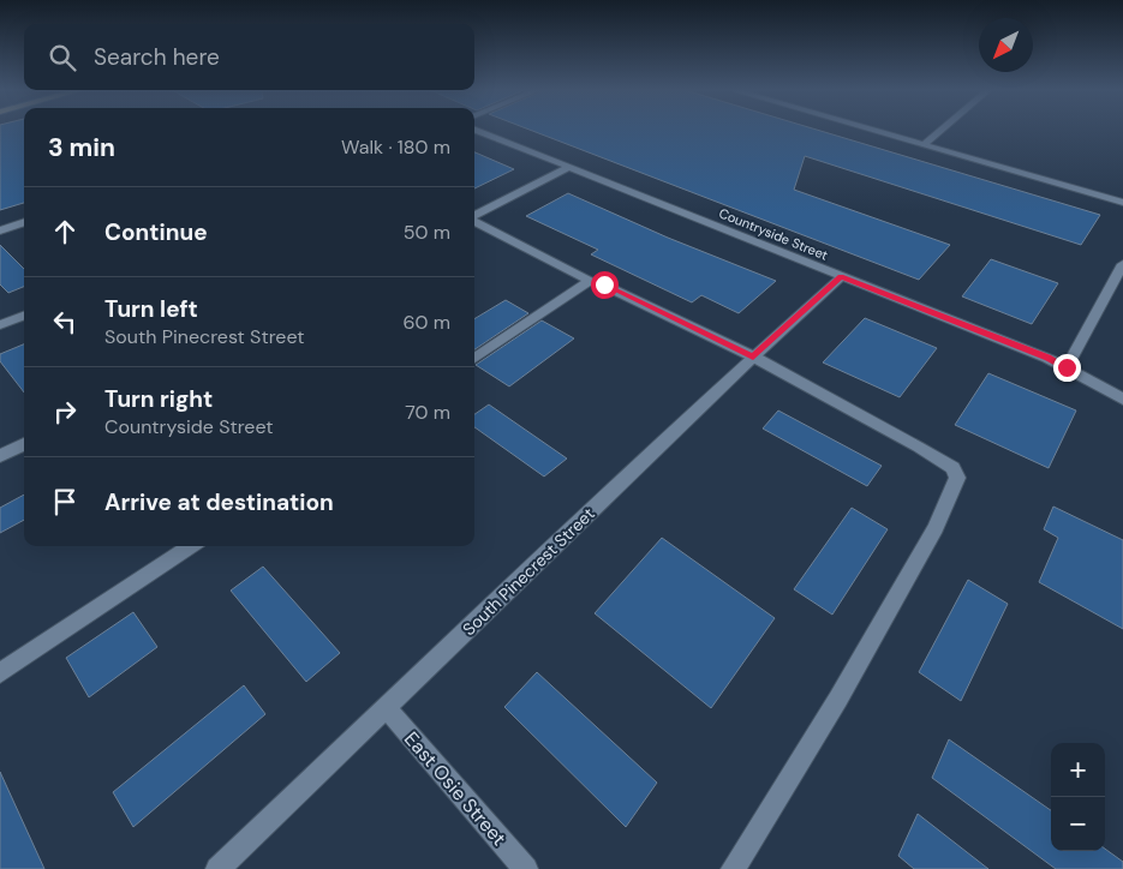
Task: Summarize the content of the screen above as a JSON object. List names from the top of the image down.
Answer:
{
  "streets": {
    "street": ["Countryside Street", "South Pinecrest Street", "East Osie Street"]
  },
  "crossings": [
    ["Countryside Street", "South Pinecrest Street"],
    ["South Pinecrest Street", "East Osie Street"]
  ],
  "north": "bottom left",
  "page": {
    "search": "Search here",
    "heading": ["3 min", "Walk · 180 m"],
    "list": [
      ["Continue", "50 m"],
      ["Turn left", "South Pinecrest Street", "60 m"],
      ["Turn right", "Countryside Street", "70 m"],
      "Arrive at destination"
    ],
    "map_buttons": ["+", "−"]
  }
}
